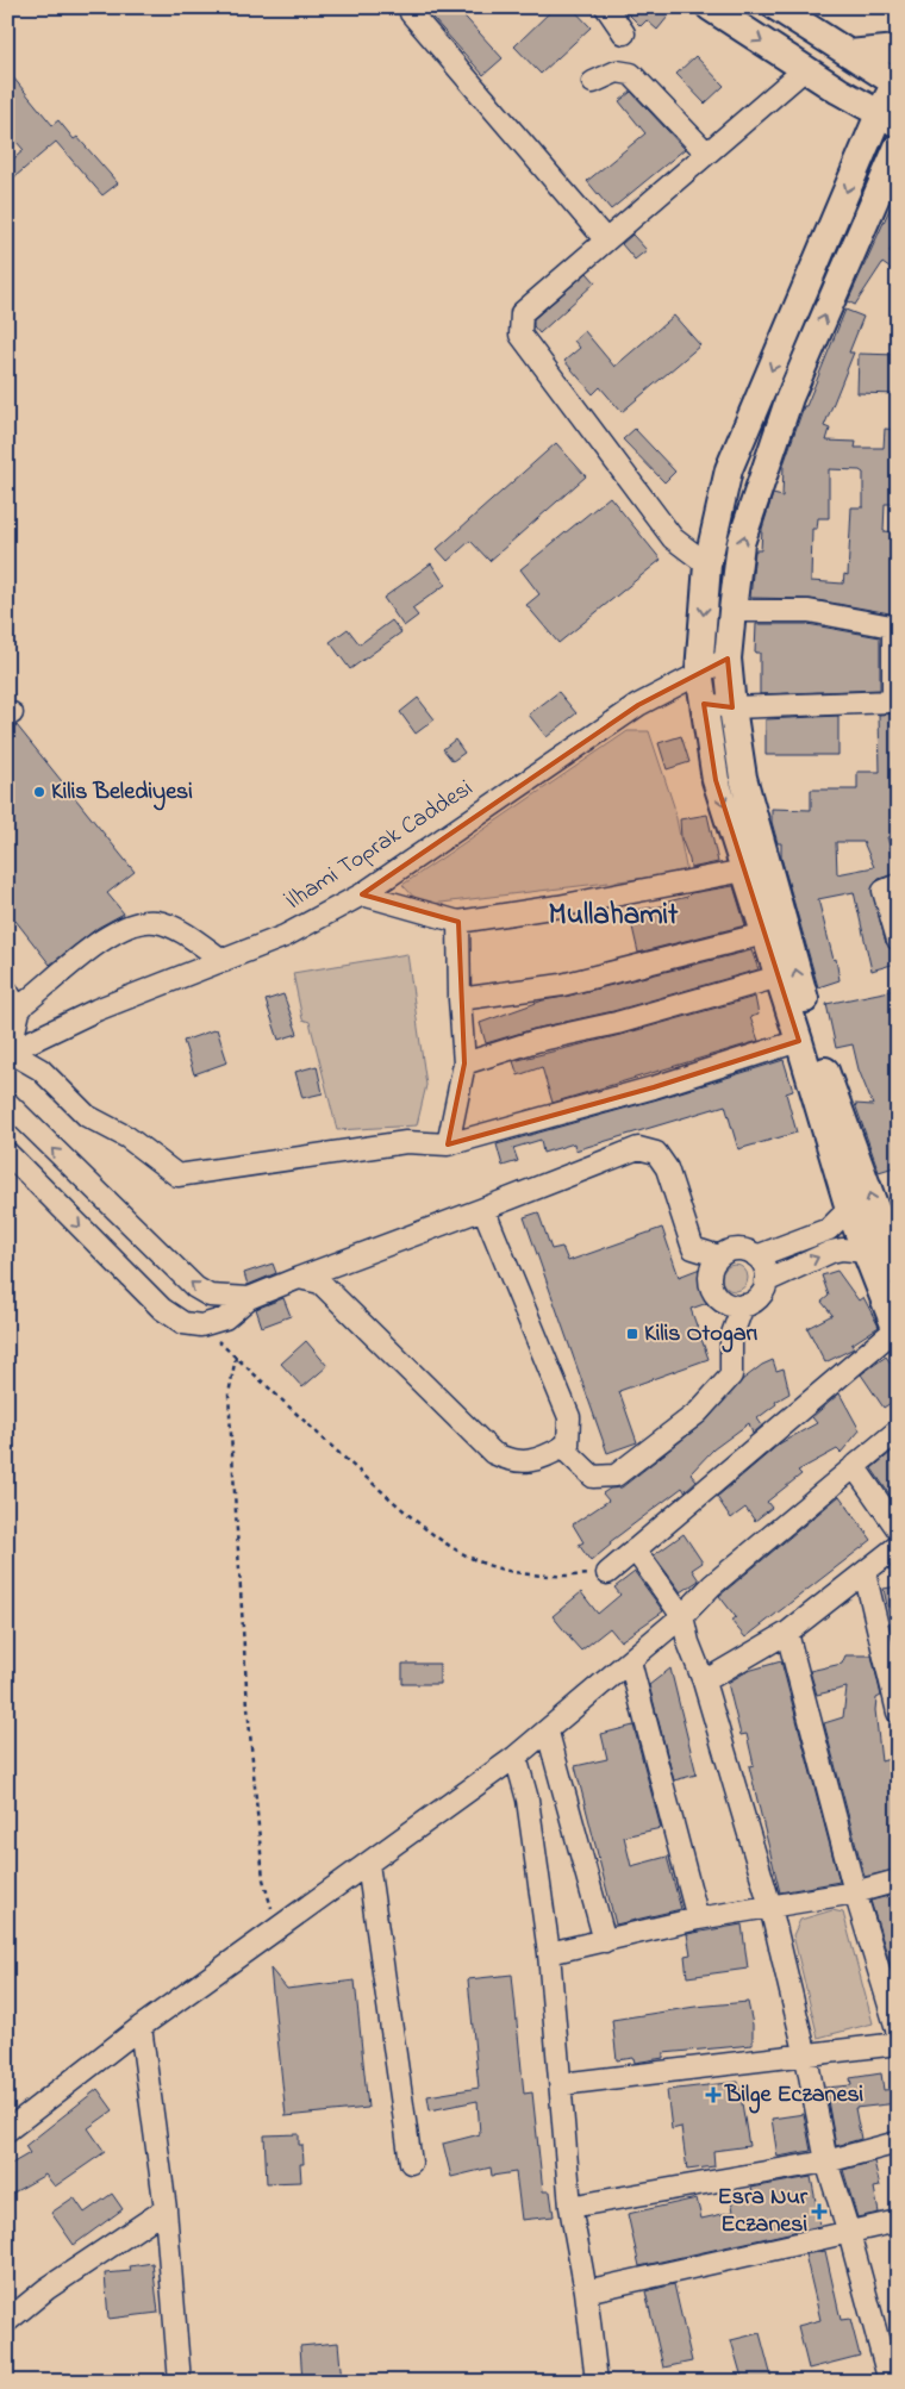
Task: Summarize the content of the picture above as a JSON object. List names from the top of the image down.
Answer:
{
  "streets": {
    "street": ["İlhami Toprak Caddesi"]
  },
  "districts": ["Mullahamit"],
  "places": {
    "other": ["Kilis Belediyesi"],
    "transit": ["Kilis Otogarı"],
    "health": ["Bilge Eczanesi", "Esra Nur Eczanesi"]
  }
}
